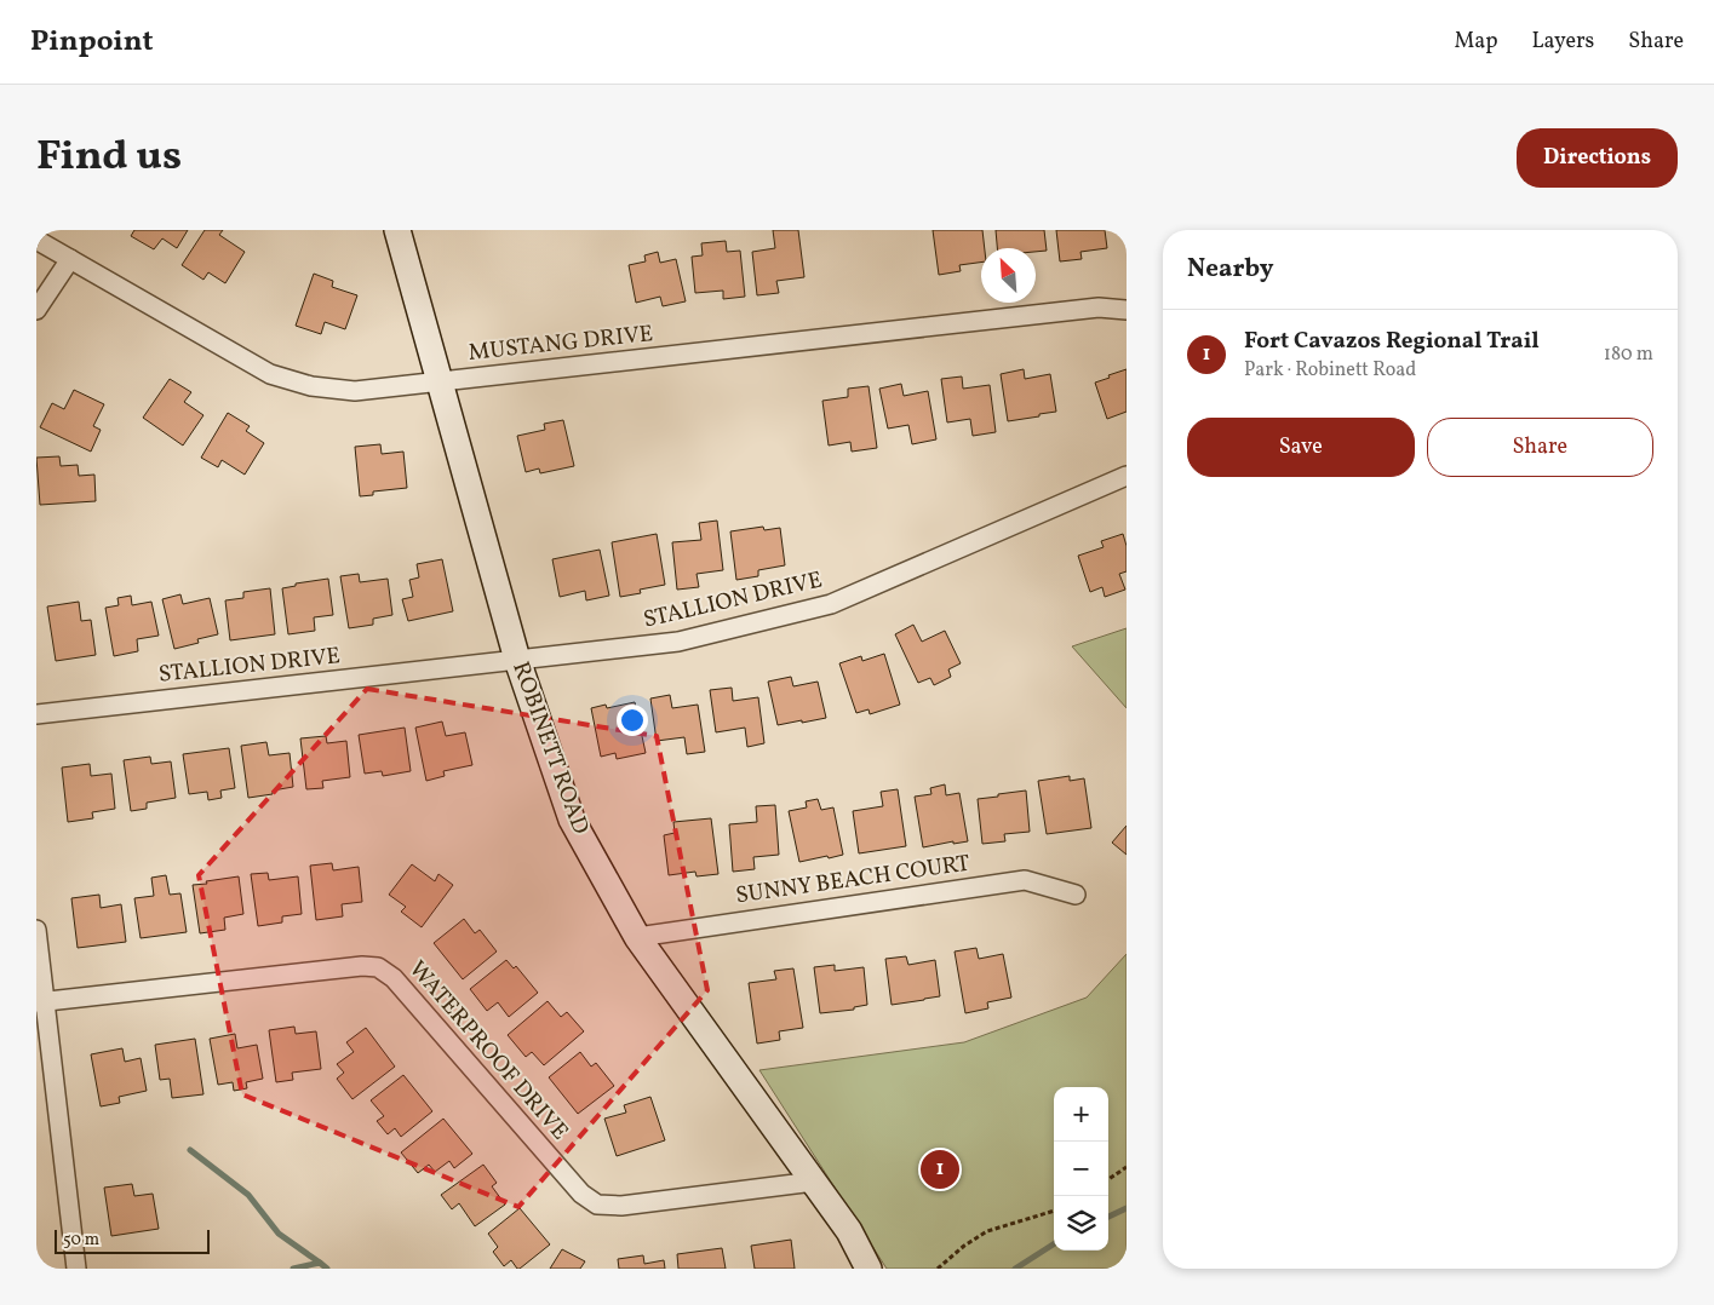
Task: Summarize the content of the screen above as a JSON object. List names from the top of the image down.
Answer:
{
  "streets": {
    "street": [
      "MUSTANG DRIVE",
      "STALLION DRIVE",
      "ROBINETT ROAD",
      "SUNNY BEACH COURT",
      "WATERPROOF DRIVE"
    ]
  },
  "crossings": [
    ["MUSTANG DRIVE", "ROBINETT ROAD"],
    ["STALLION DRIVE", "ROBINETT ROAD"],
    ["ROBINETT ROAD", "SUNNY BEACH COURT"],
    ["ROBINETT ROAD", "WATERPROOF DRIVE"]
  ],
  "scale_bar": "50 m",
  "north": "top left",
  "page": {
    "header": "Pinpoint",
    "nav": ["Map", "Layers", "Share"],
    "title": "Find us",
    "buttons": [
      "Directions",
      ["Save", "Share"]
    ],
    "heading": "Nearby",
    "list": [
      {
        "mark": "1",
        "name": "Fort Cavazos Regional Trail",
        "note": "Park · Robinett Road",
        "value": "180 m"
      }
    ],
    "map_buttons": ["+", "−"],
    "pins": "1",
    "scale": "50 m"
  }
}
